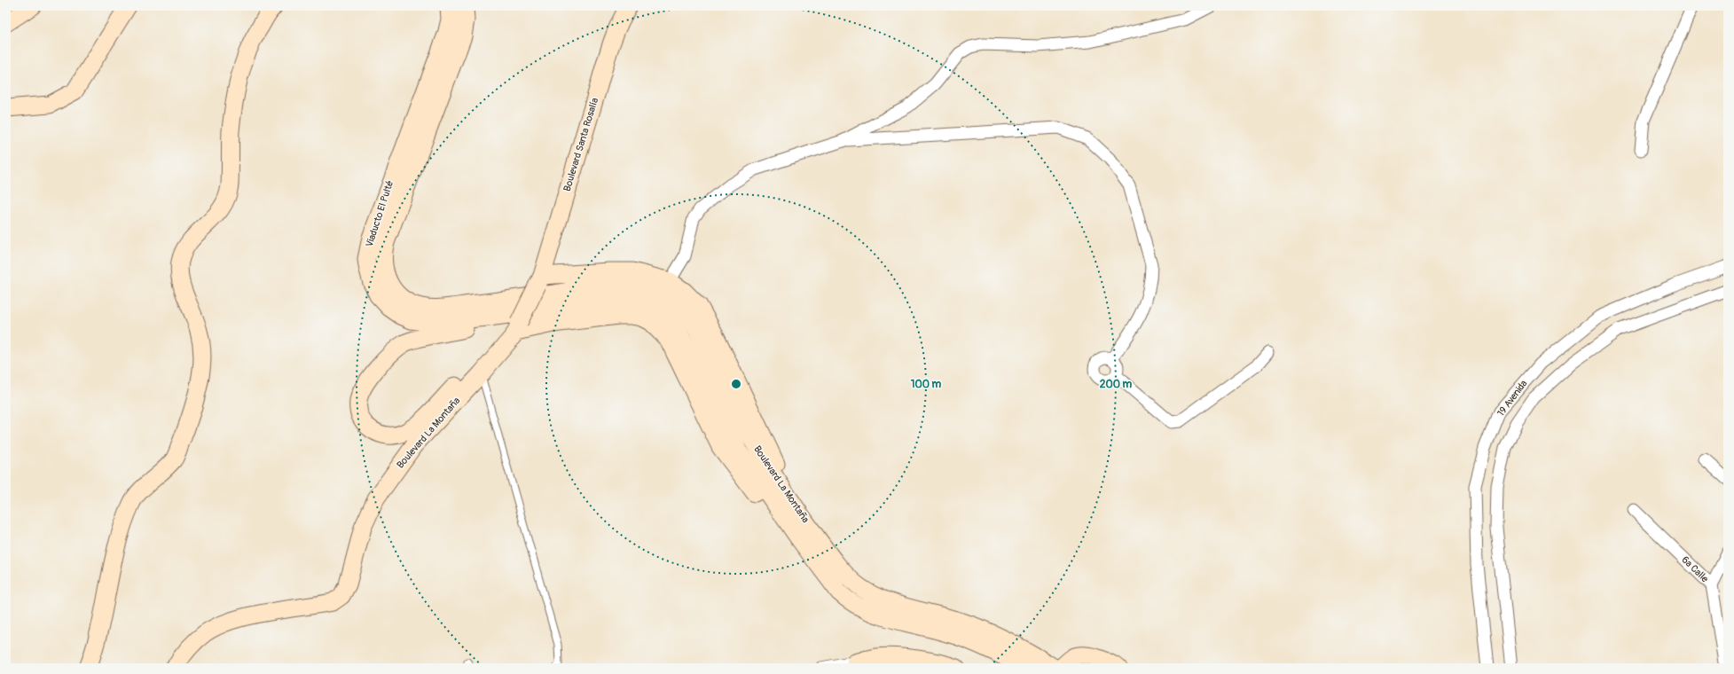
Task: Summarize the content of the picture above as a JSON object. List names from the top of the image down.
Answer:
{
  "streets": {
    "main road": ["Boulevard Santa Rosalía", "Viaducto El Pulté", "Boulevard La Montaña"],
    "street": ["19 Avenida", "6a Calle"]
  },
  "crossings": [
    ["Boulevard Santa Rosalía", "Viaducto El Pulté"],
    ["Boulevard Santa Rosalía", "Boulevard La Montaña"],
    ["Viaducto El Pulté", "Boulevard La Montaña"]
  ],
  "rings": ["100 m", "200 m"]
}
